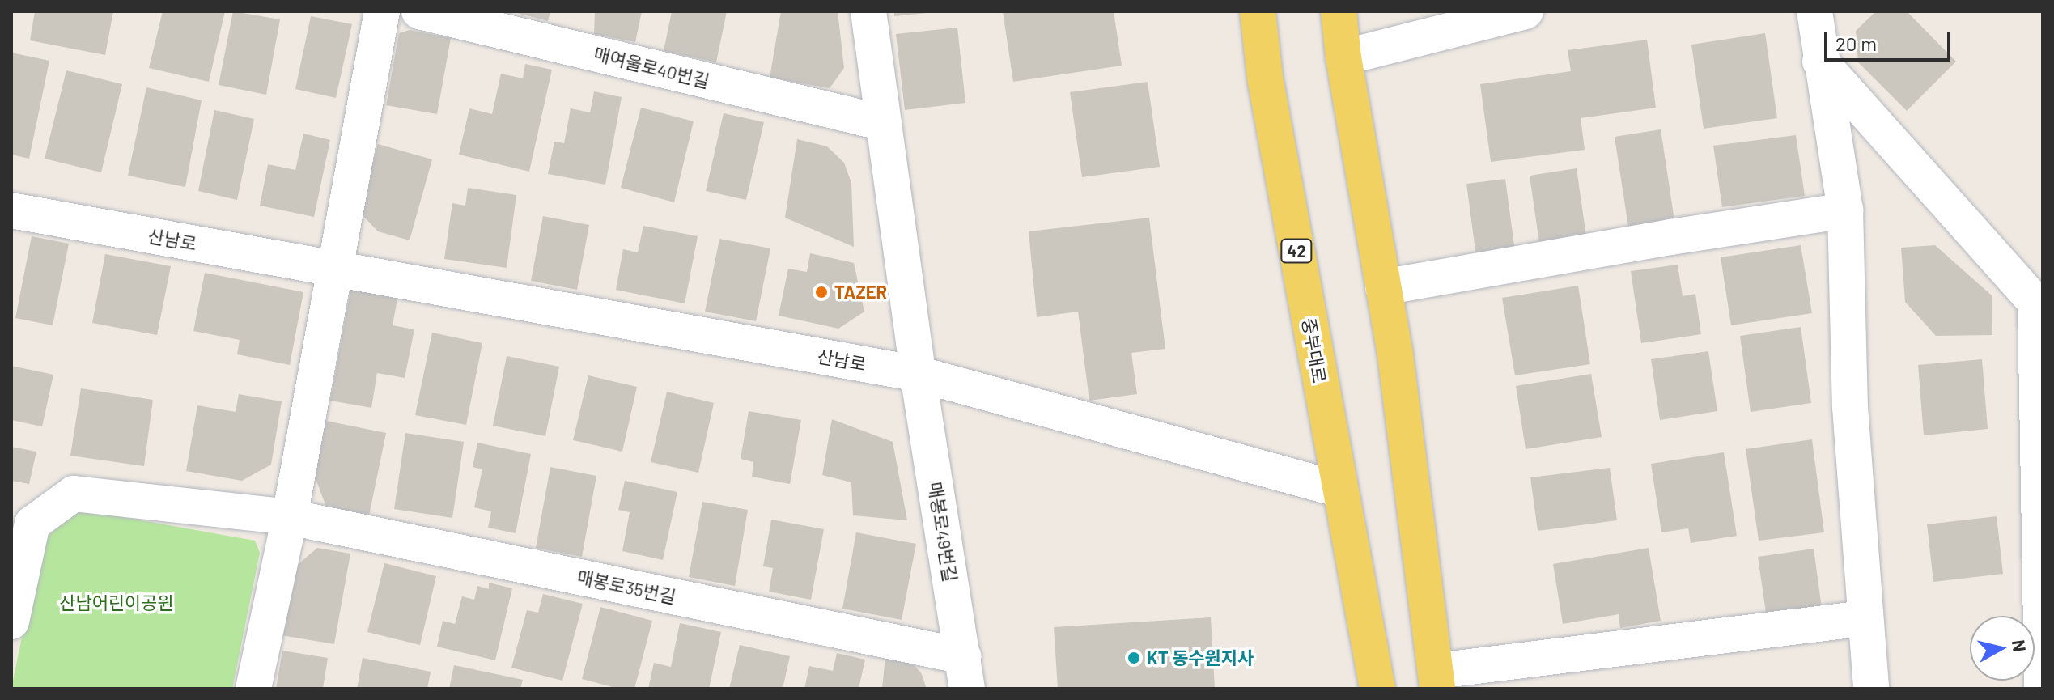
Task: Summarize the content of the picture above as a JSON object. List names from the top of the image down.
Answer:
{
  "streets": {
    "main road": ["42", "중부대로"],
    "street": [
      "매여울로40번길",
      "산남로",
      "매봉로49번길",
      "매봉로35번길"
    ]
  },
  "crossings": [
    ["산남로", "중부대로"],
    ["산남로", "매봉로49번길"],
    ["매봉로49번길", "매봉로35번길"]
  ],
  "parks": ["산남어린이공원"],
  "places": ["TAZER", "KT 동수원지사"],
  "scale_bar": "20 m",
  "north": "right"
}
